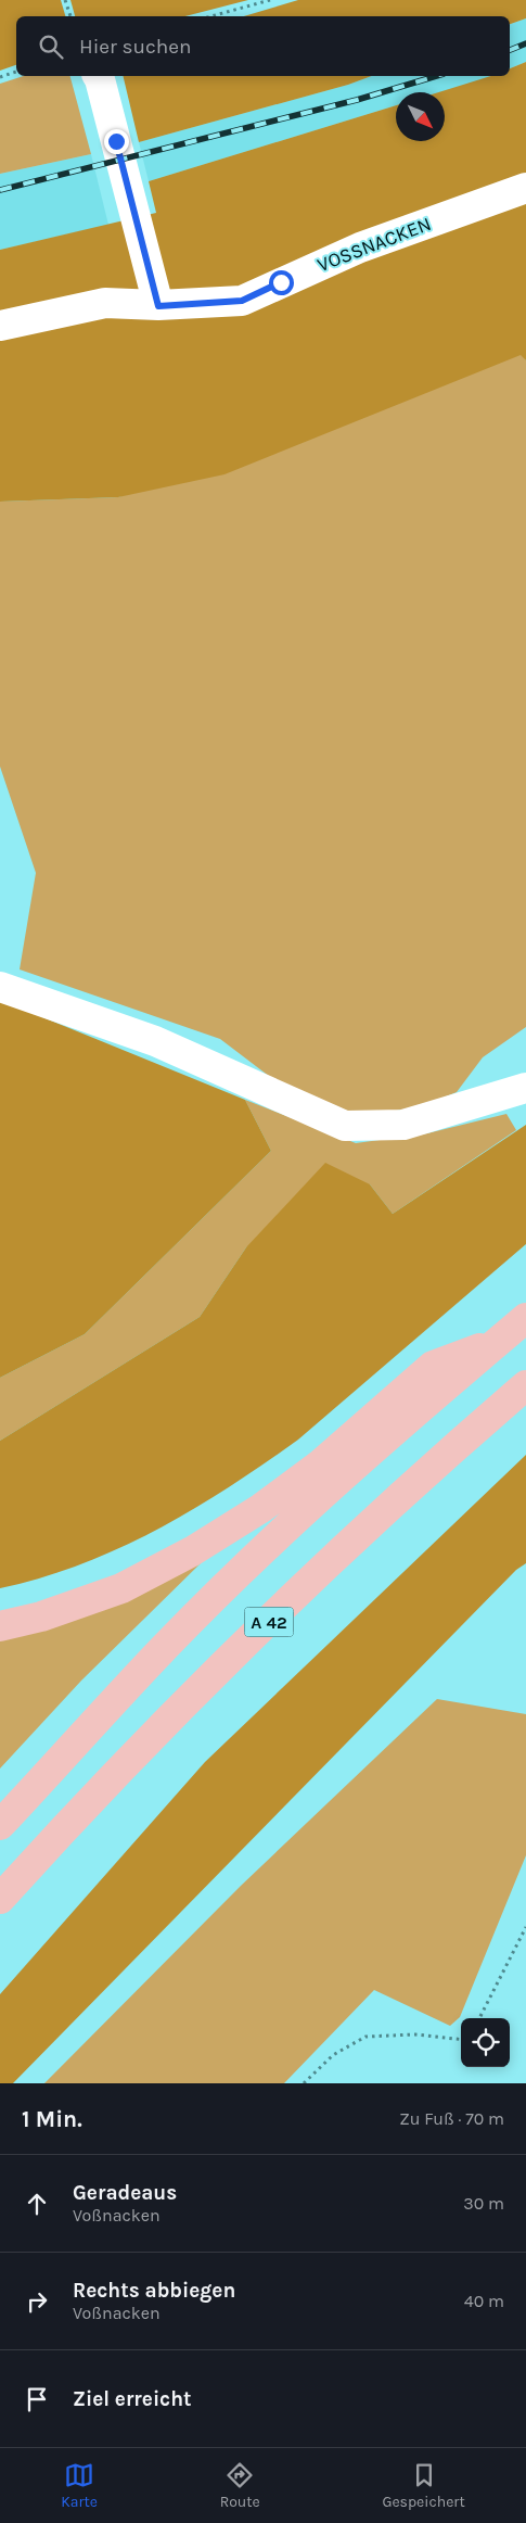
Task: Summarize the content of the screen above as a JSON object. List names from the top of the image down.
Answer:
{
  "streets": {
    "highway": ["A 42"],
    "lane": ["VOSSNACKEN"]
  },
  "north": "bottom right",
  "page": {
    "search": "Hier suchen",
    "heading": ["1 Min.", "Zu Fuß · 70 m"],
    "list": [
      ["Geradeaus", "Voßnacken", "30 m"],
      ["Rechts abbiegen", "Voßnacken", "40 m"],
      "Ziel erreicht"
    ],
    "nav": ["Karte", "Route", "Gespeichert"]
  }
}
